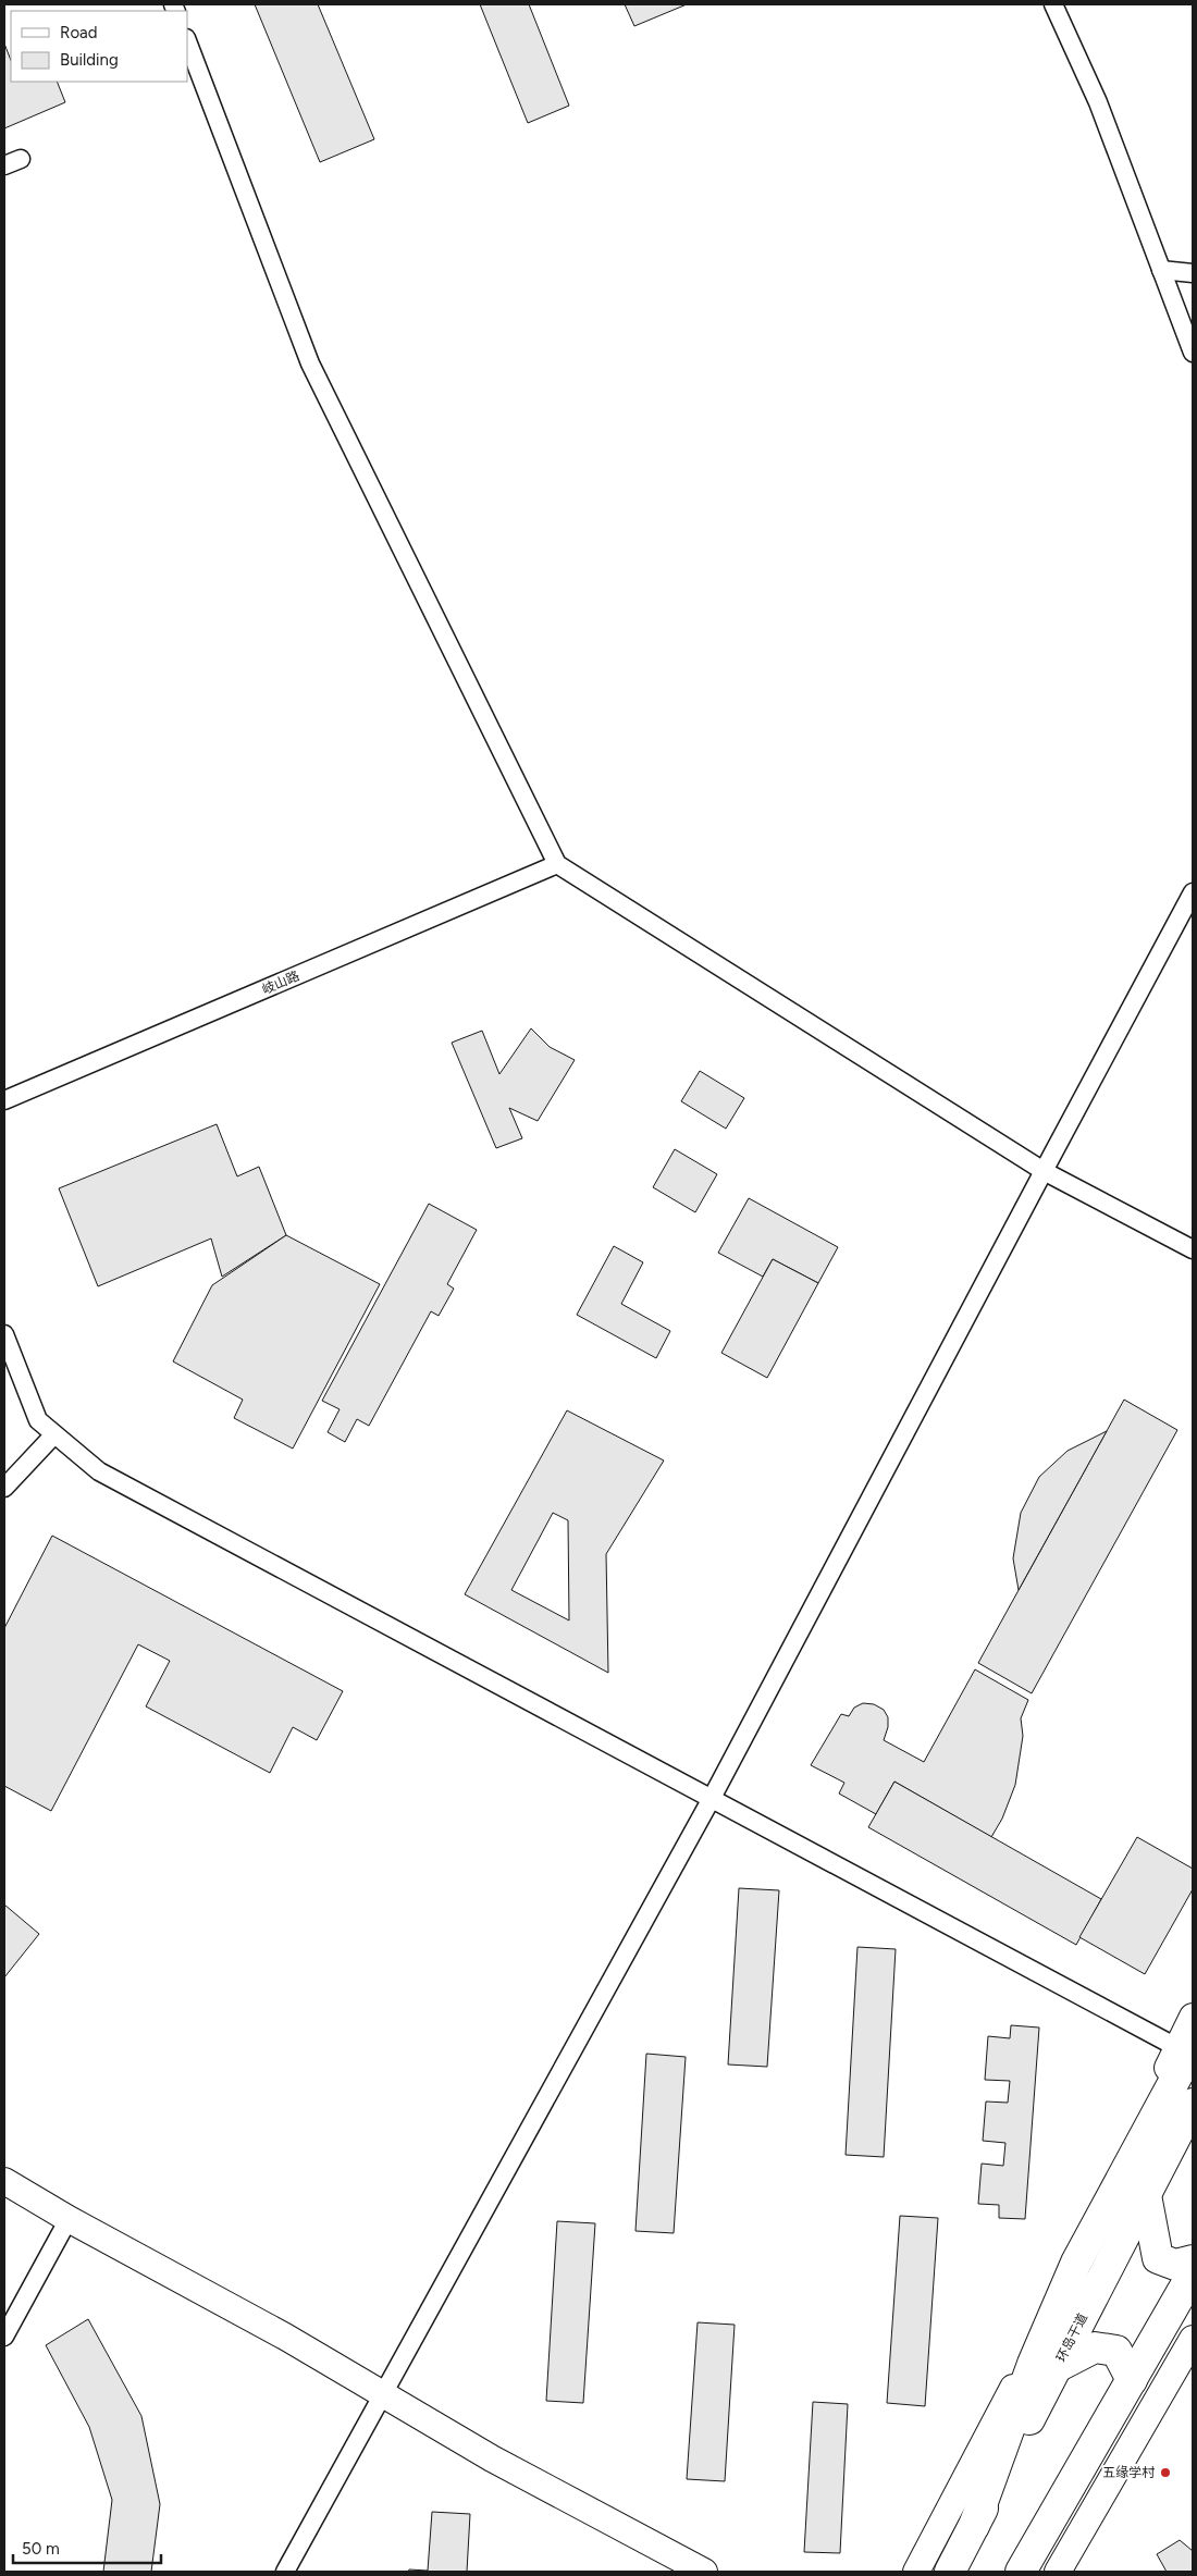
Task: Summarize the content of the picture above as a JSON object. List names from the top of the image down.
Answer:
{
  "streets": {
    "highway": ["环岛干道"],
    "street": ["岐山路"]
  },
  "places": ["五缘学村"],
  "legend": ["Road", "Building"],
  "scale_bar": "50 m"
}
